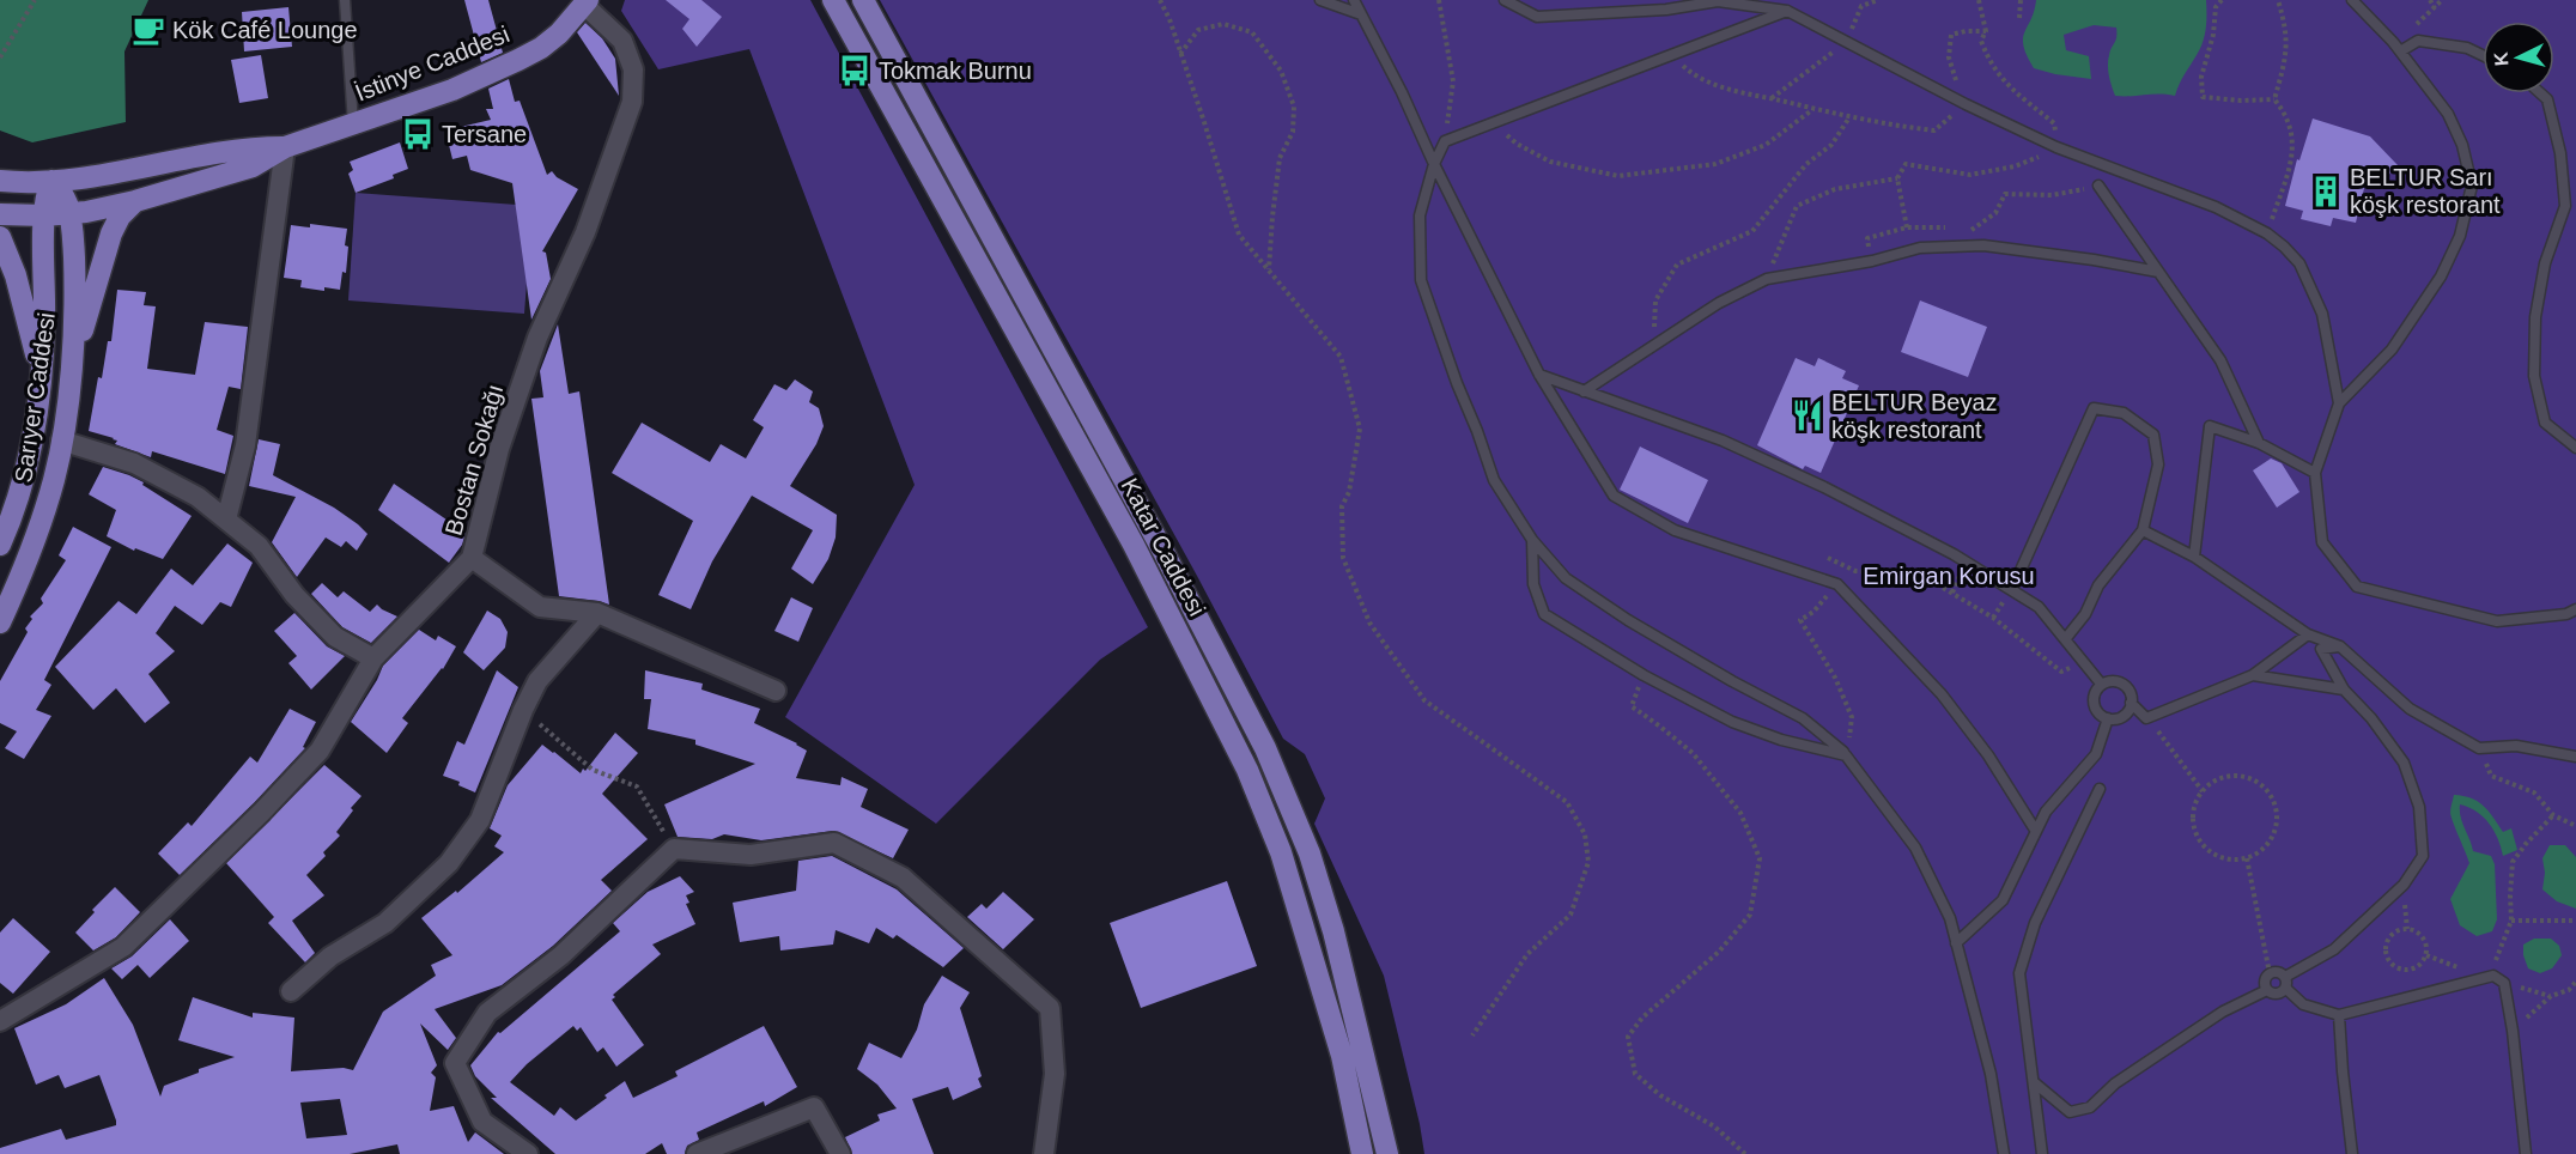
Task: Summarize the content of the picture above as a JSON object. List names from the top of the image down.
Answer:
{
  "streets": {
    "main road": ["İstinye Caddesi", "Sarıyer Caddesi", "Katar Caddesi"],
    "street": ["Bostan Sokağı"]
  },
  "crossings": [
    ["İstinye Caddesi", "Sarıyer Caddesi"],
    ["İstinye Caddesi", "Bostan Sokağı"]
  ],
  "parks": ["Emirgan Korusu"],
  "places": {
    "cafe": ["Kök Café Lounge"],
    "bus stop": ["Tokmak Burnu", "Tersane"],
    "building": ["BELTUR Sarı köşk restorant"],
    "restaurant": ["BELTUR Beyaz köşk restorant"]
  },
  "north": "left"
}
